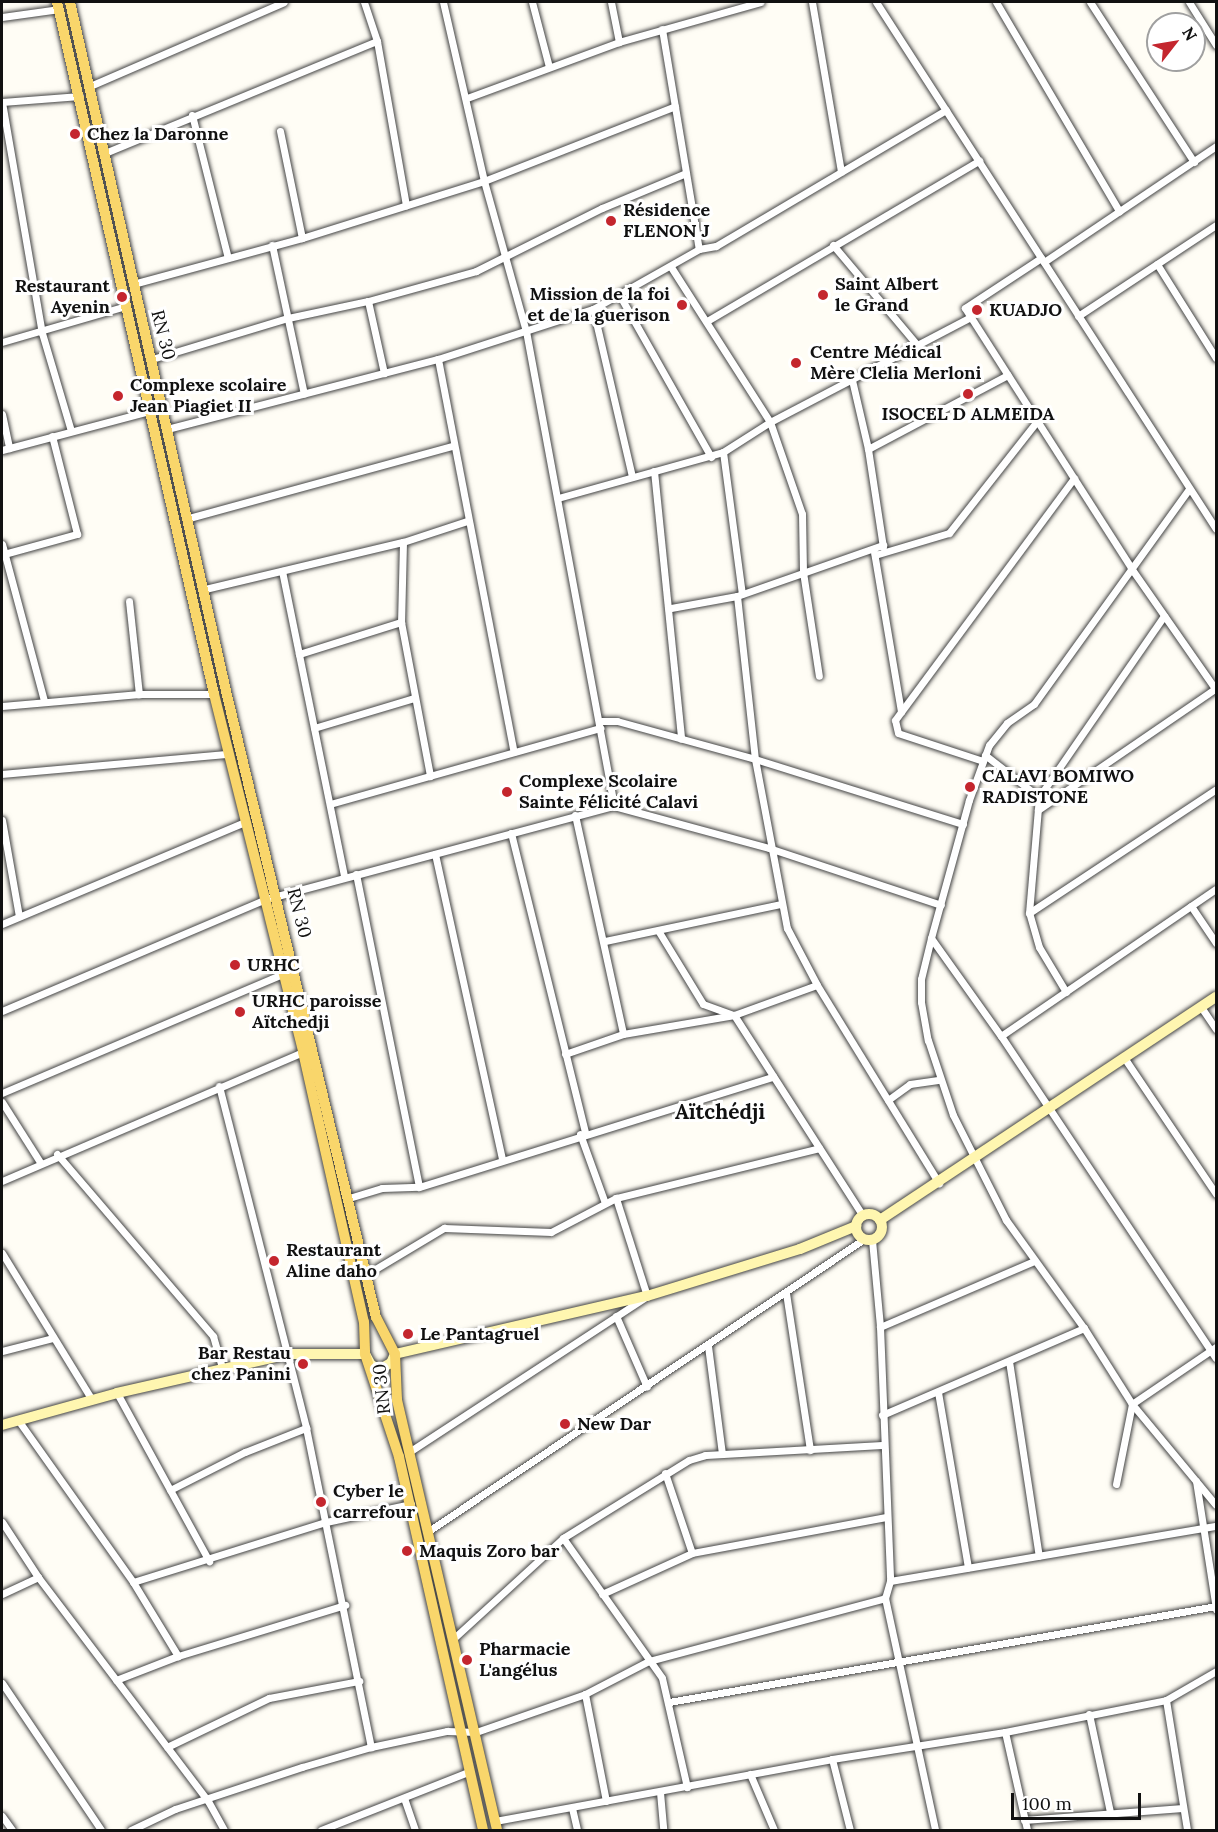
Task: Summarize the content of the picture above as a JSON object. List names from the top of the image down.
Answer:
{
  "streets": {
    "main road": ["RN 30"]
  },
  "districts": ["Aïtchédji"],
  "places": [
    "Chez la Daronne",
    "Résidence FLENON J",
    "Saint Albert le Grand",
    "Restaurant Ayenin",
    "Mission de la foi et de la guerison",
    "KUADJO",
    "Centre Médical Mère Clelia Merloni",
    "ISOCEL D ALMEIDA",
    "Complexe scolaire Jean Piagiet II",
    "CALAVI BOMIWO RADISTONE",
    "Complexe Scolaire Sainte Félicité Calavi",
    "URHC",
    "URHC paroisse Aïtchedji",
    "Restaurant Aline daho",
    "Le Pantagruel",
    "Bar Restau chez Panini",
    "New Dar",
    "Cyber le carrefour",
    "Maquis Zoro bar",
    "Pharmacie L'angélus"
  ],
  "scale_bar": "100 m",
  "north": "top right"
}
